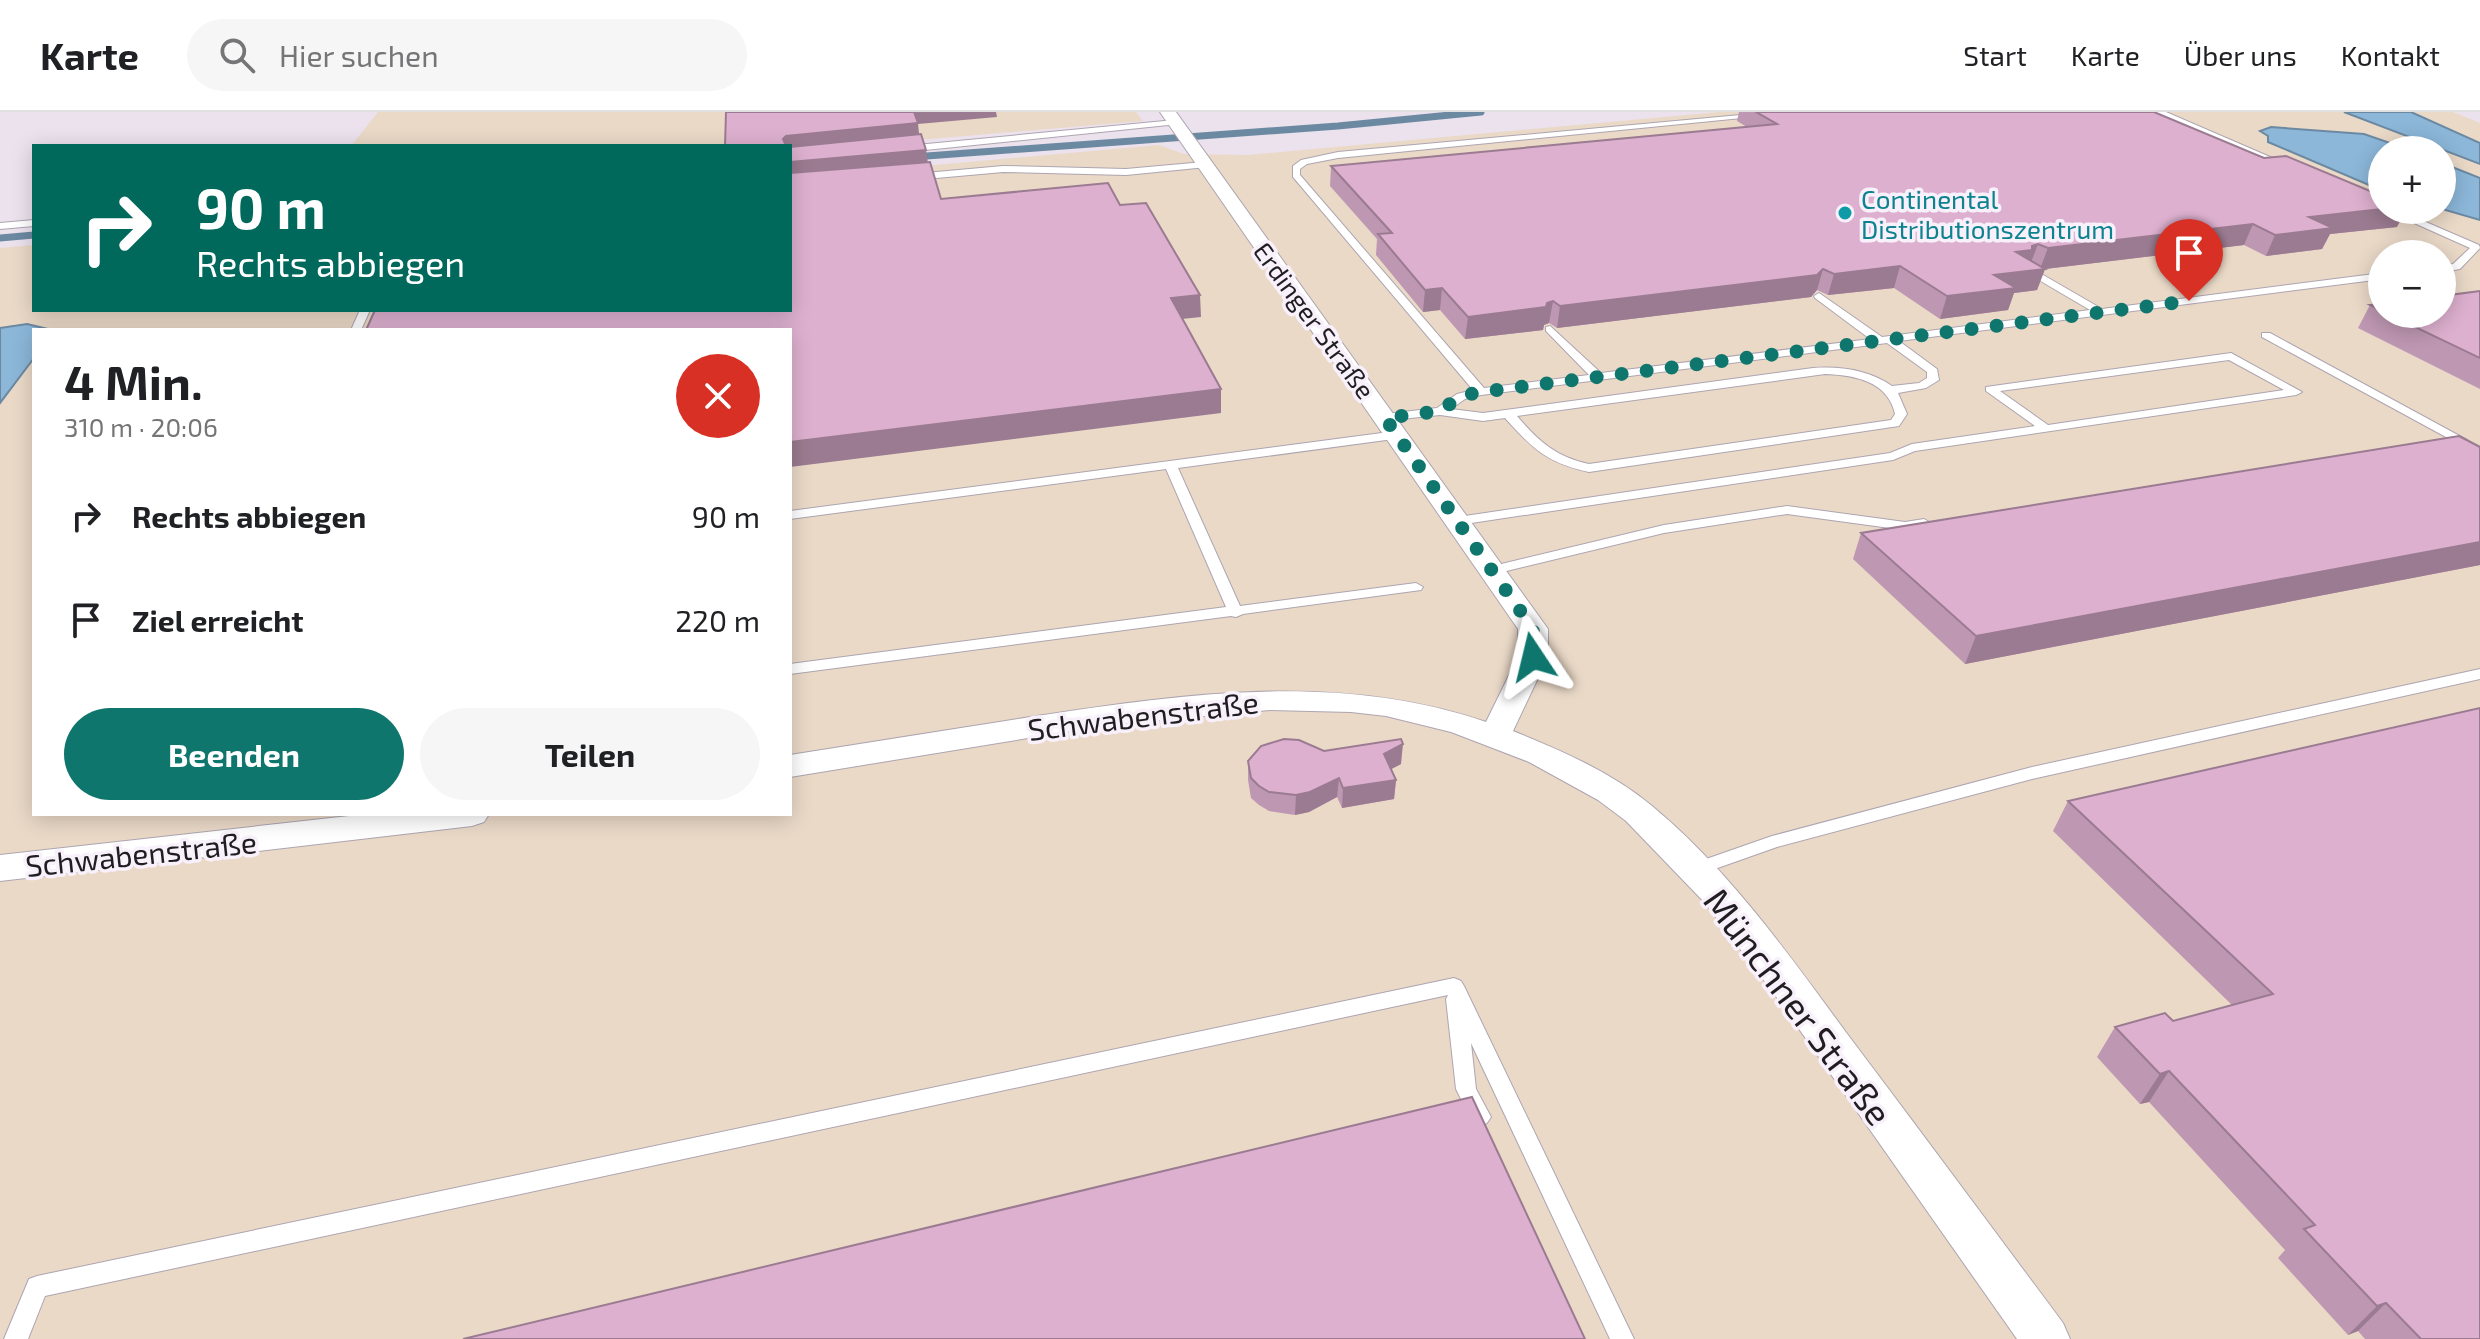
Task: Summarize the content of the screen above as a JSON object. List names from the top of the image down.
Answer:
{
  "streets": {
    "street": ["Erdinger Straße", "Schwabenstraße", "Münchner Straße"]
  },
  "crossings": [
    ["Erdinger Straße", "Schwabenstraße"],
    ["Erdinger Straße", "Münchner Straße"],
    ["Schwabenstraße", "Münchner Straße"]
  ],
  "places": ["Continental Distributionszentrum"],
  "page": {
    "header": "Karte",
    "search": "Hier suchen",
    "nav": [
      "Start",
      "Karte",
      "Über uns",
      "Kontakt"
    ],
    "map_buttons": ["+", "−"],
    "turn": ["90 m", "Rechts abbiegen"],
    "heading": ["4 Min.", "310 m · 20:06"],
    "list": [
      {
        "name": "Rechts abbiegen",
        "value": "90 m"
      },
      {
        "name": "Ziel erreicht",
        "value": "220 m"
      }
    ],
    "buttons": ["Beenden", "Teilen"]
  }
}
